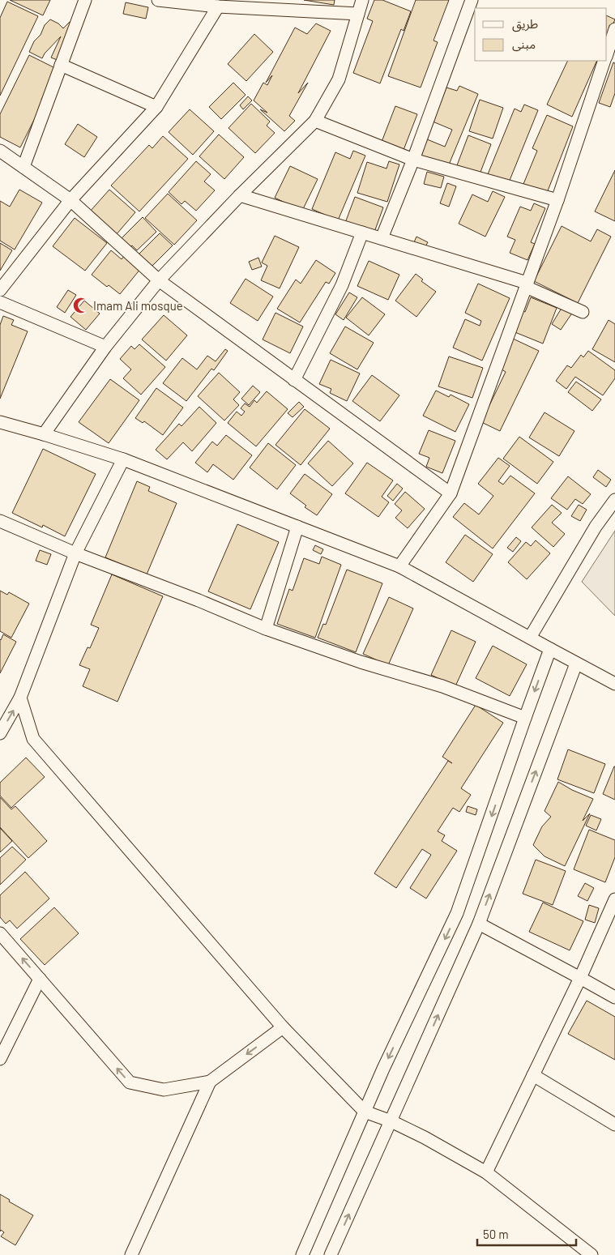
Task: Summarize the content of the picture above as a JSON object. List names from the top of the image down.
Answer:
{
  "places": {
    "mosque": ["Imam Ali mosque"]
  },
  "legend": ["طريق", "مبنى"],
  "scale_bar": "50 m"
}
